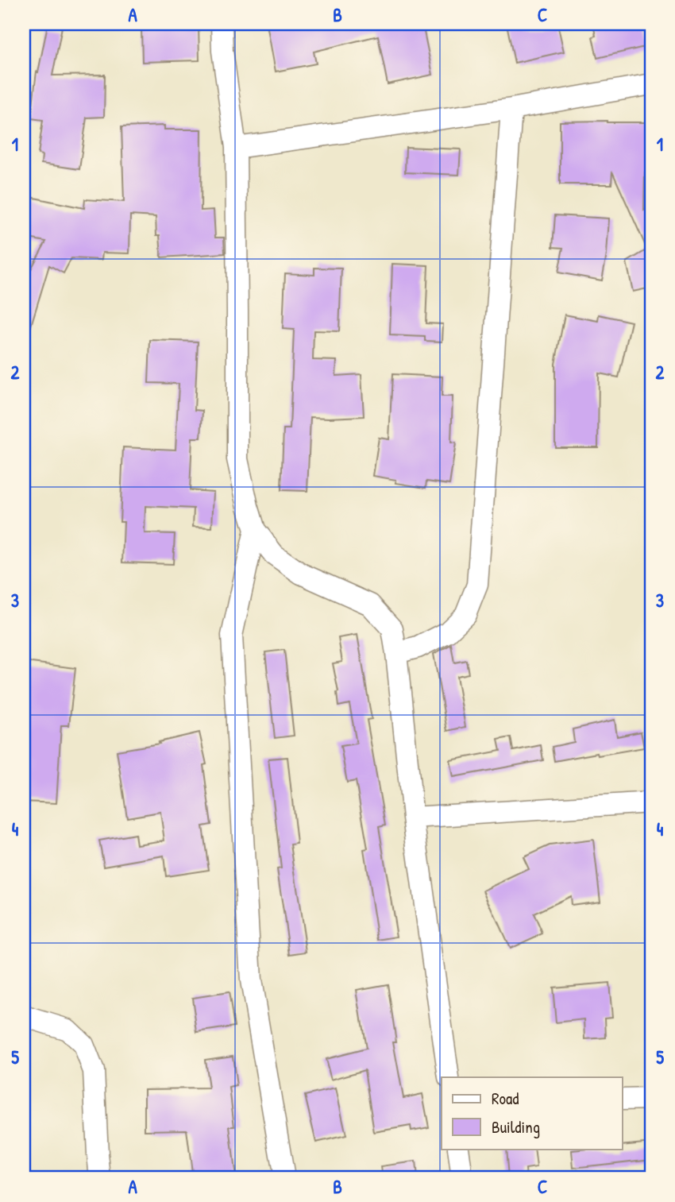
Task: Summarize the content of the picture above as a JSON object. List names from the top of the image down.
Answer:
{
  "legend": ["Road", "Building"],
  "grid": {
    "columns": ["A", "B", "C"],
    "rows": [
      "1",
      "2",
      "3",
      "4",
      "5"
    ]
  }
}
